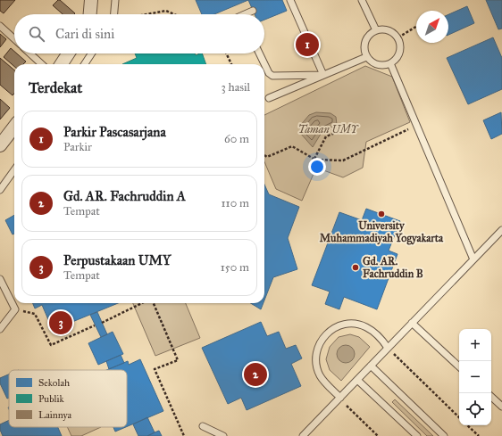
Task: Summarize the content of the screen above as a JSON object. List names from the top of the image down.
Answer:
{
  "parks": ["Taman UMY"],
  "places": ["University Muhammadiyah Yogyakarta", "Gd. AR. Fachruddin B"],
  "legend": ["Sekolah", "Publik", "Lainnya"],
  "north": "top right",
  "page": {
    "search": "Cari di sini",
    "pins": ["1", "3", "2"],
    "heading": ["Terdekat", "3 hasil"],
    "list": [
      {
        "mark": "1",
        "name": "Parkir Pascasarjana",
        "note": "Parkir",
        "value": "60 m"
      },
      {
        "mark": "2",
        "name": "Gd. AR. Fachruddin A",
        "note": "Tempat",
        "value": "110 m"
      },
      {
        "mark": "3",
        "name": "Perpustakaan UMY",
        "note": "Tempat",
        "value": "150 m"
      }
    ],
    "map_buttons": ["+", "−"]
  }
}
